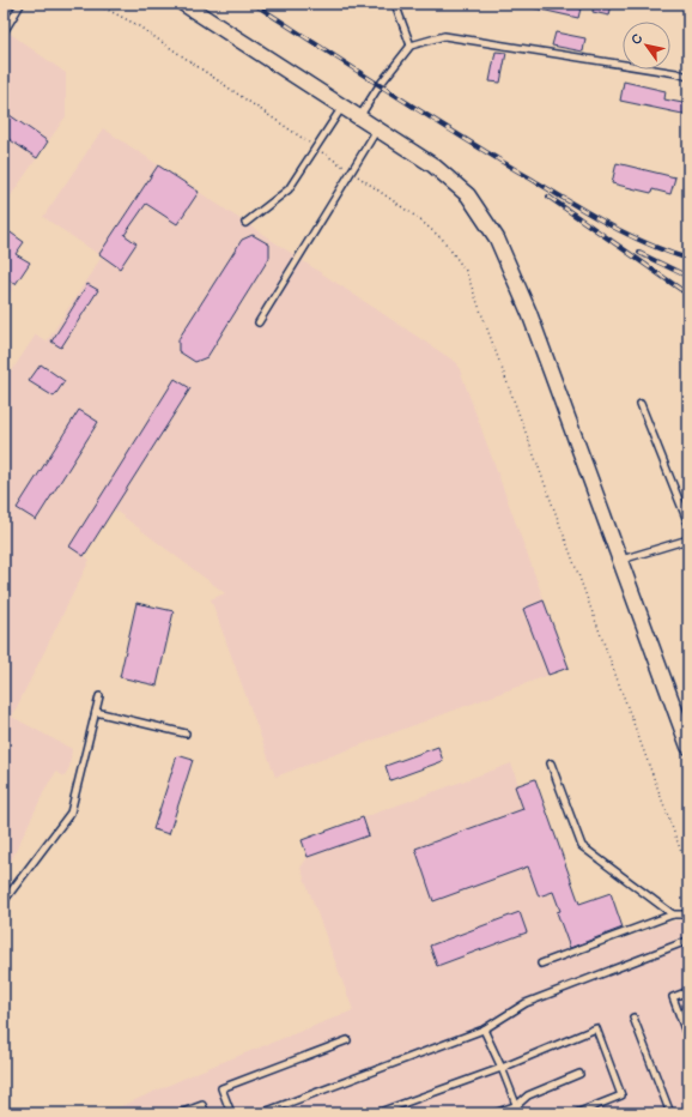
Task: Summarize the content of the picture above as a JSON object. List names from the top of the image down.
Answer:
{
  "north": "top left"
}
